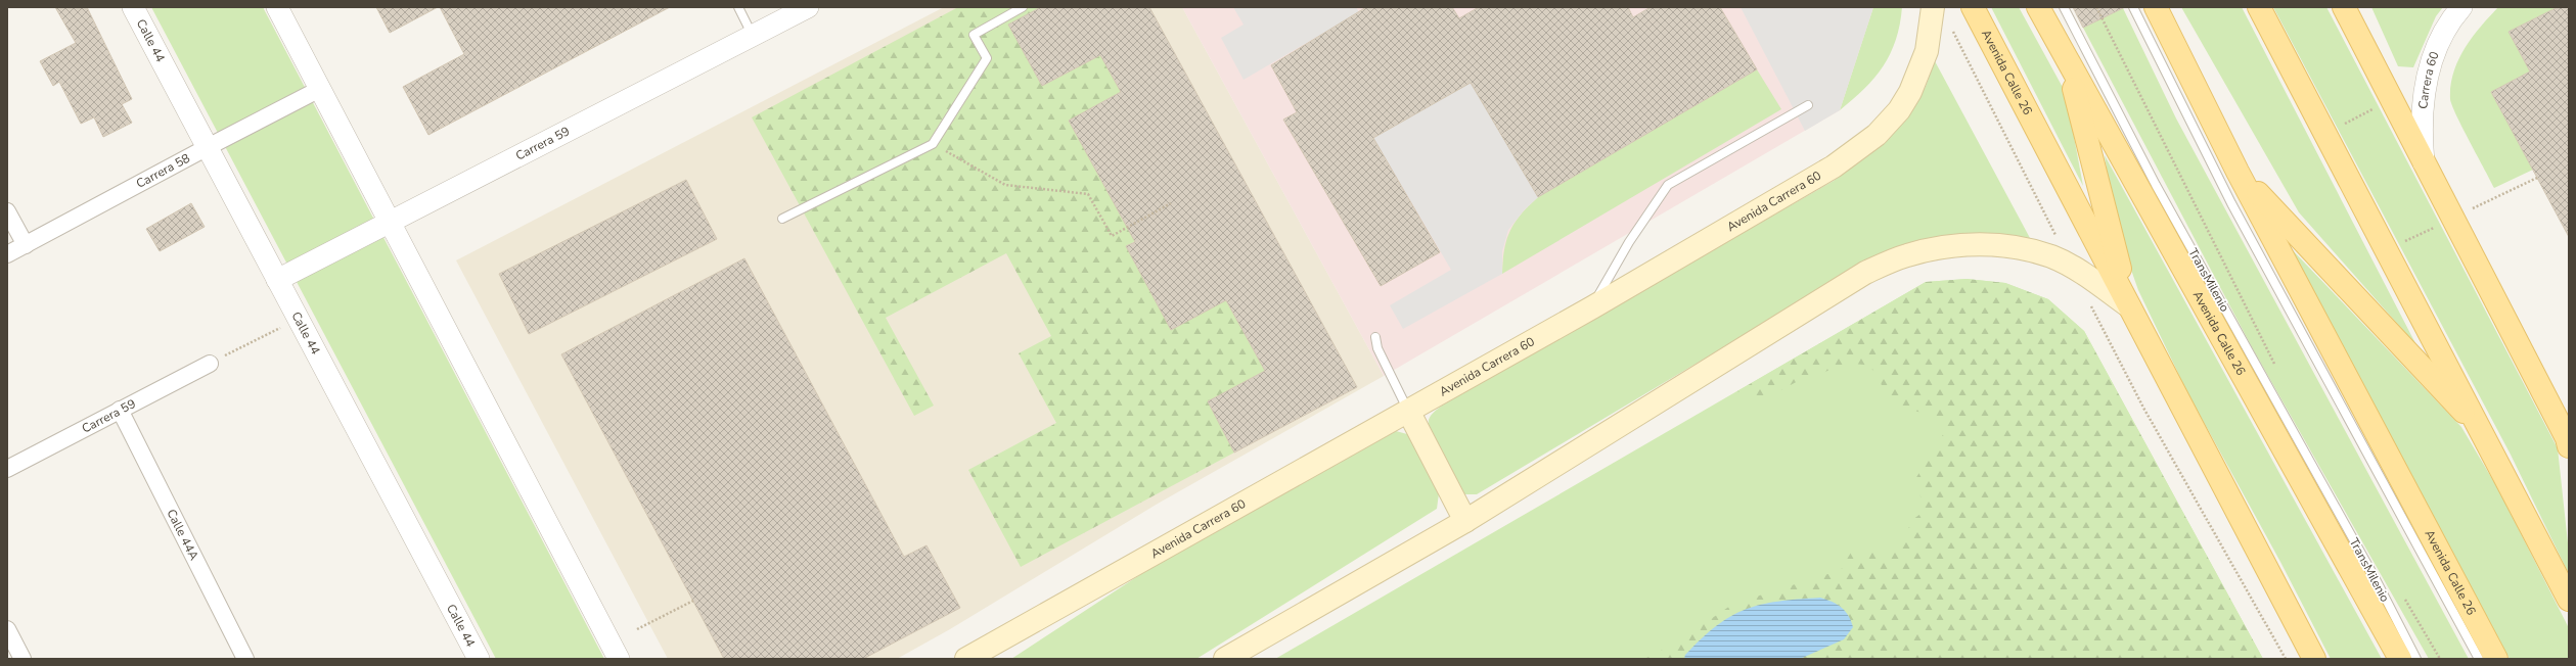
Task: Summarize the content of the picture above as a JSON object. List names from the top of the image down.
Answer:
{
  "streets": {
    "main road": ["Avenida Calle 26", "Avenida Carrera 60"],
    "street": [
      "Calle 44",
      "Carrera 60",
      "Carrera 59",
      "Carrera 58",
      "Calle 44A"
    ],
    "lane": ["TransMilenio"]
  },
  "crossings": [
    ["Calle 44", "Carrera 59"],
    ["Calle 44", "Carrera 58"],
    ["Carrera 59", "Calle 44A"]
  ]
}
